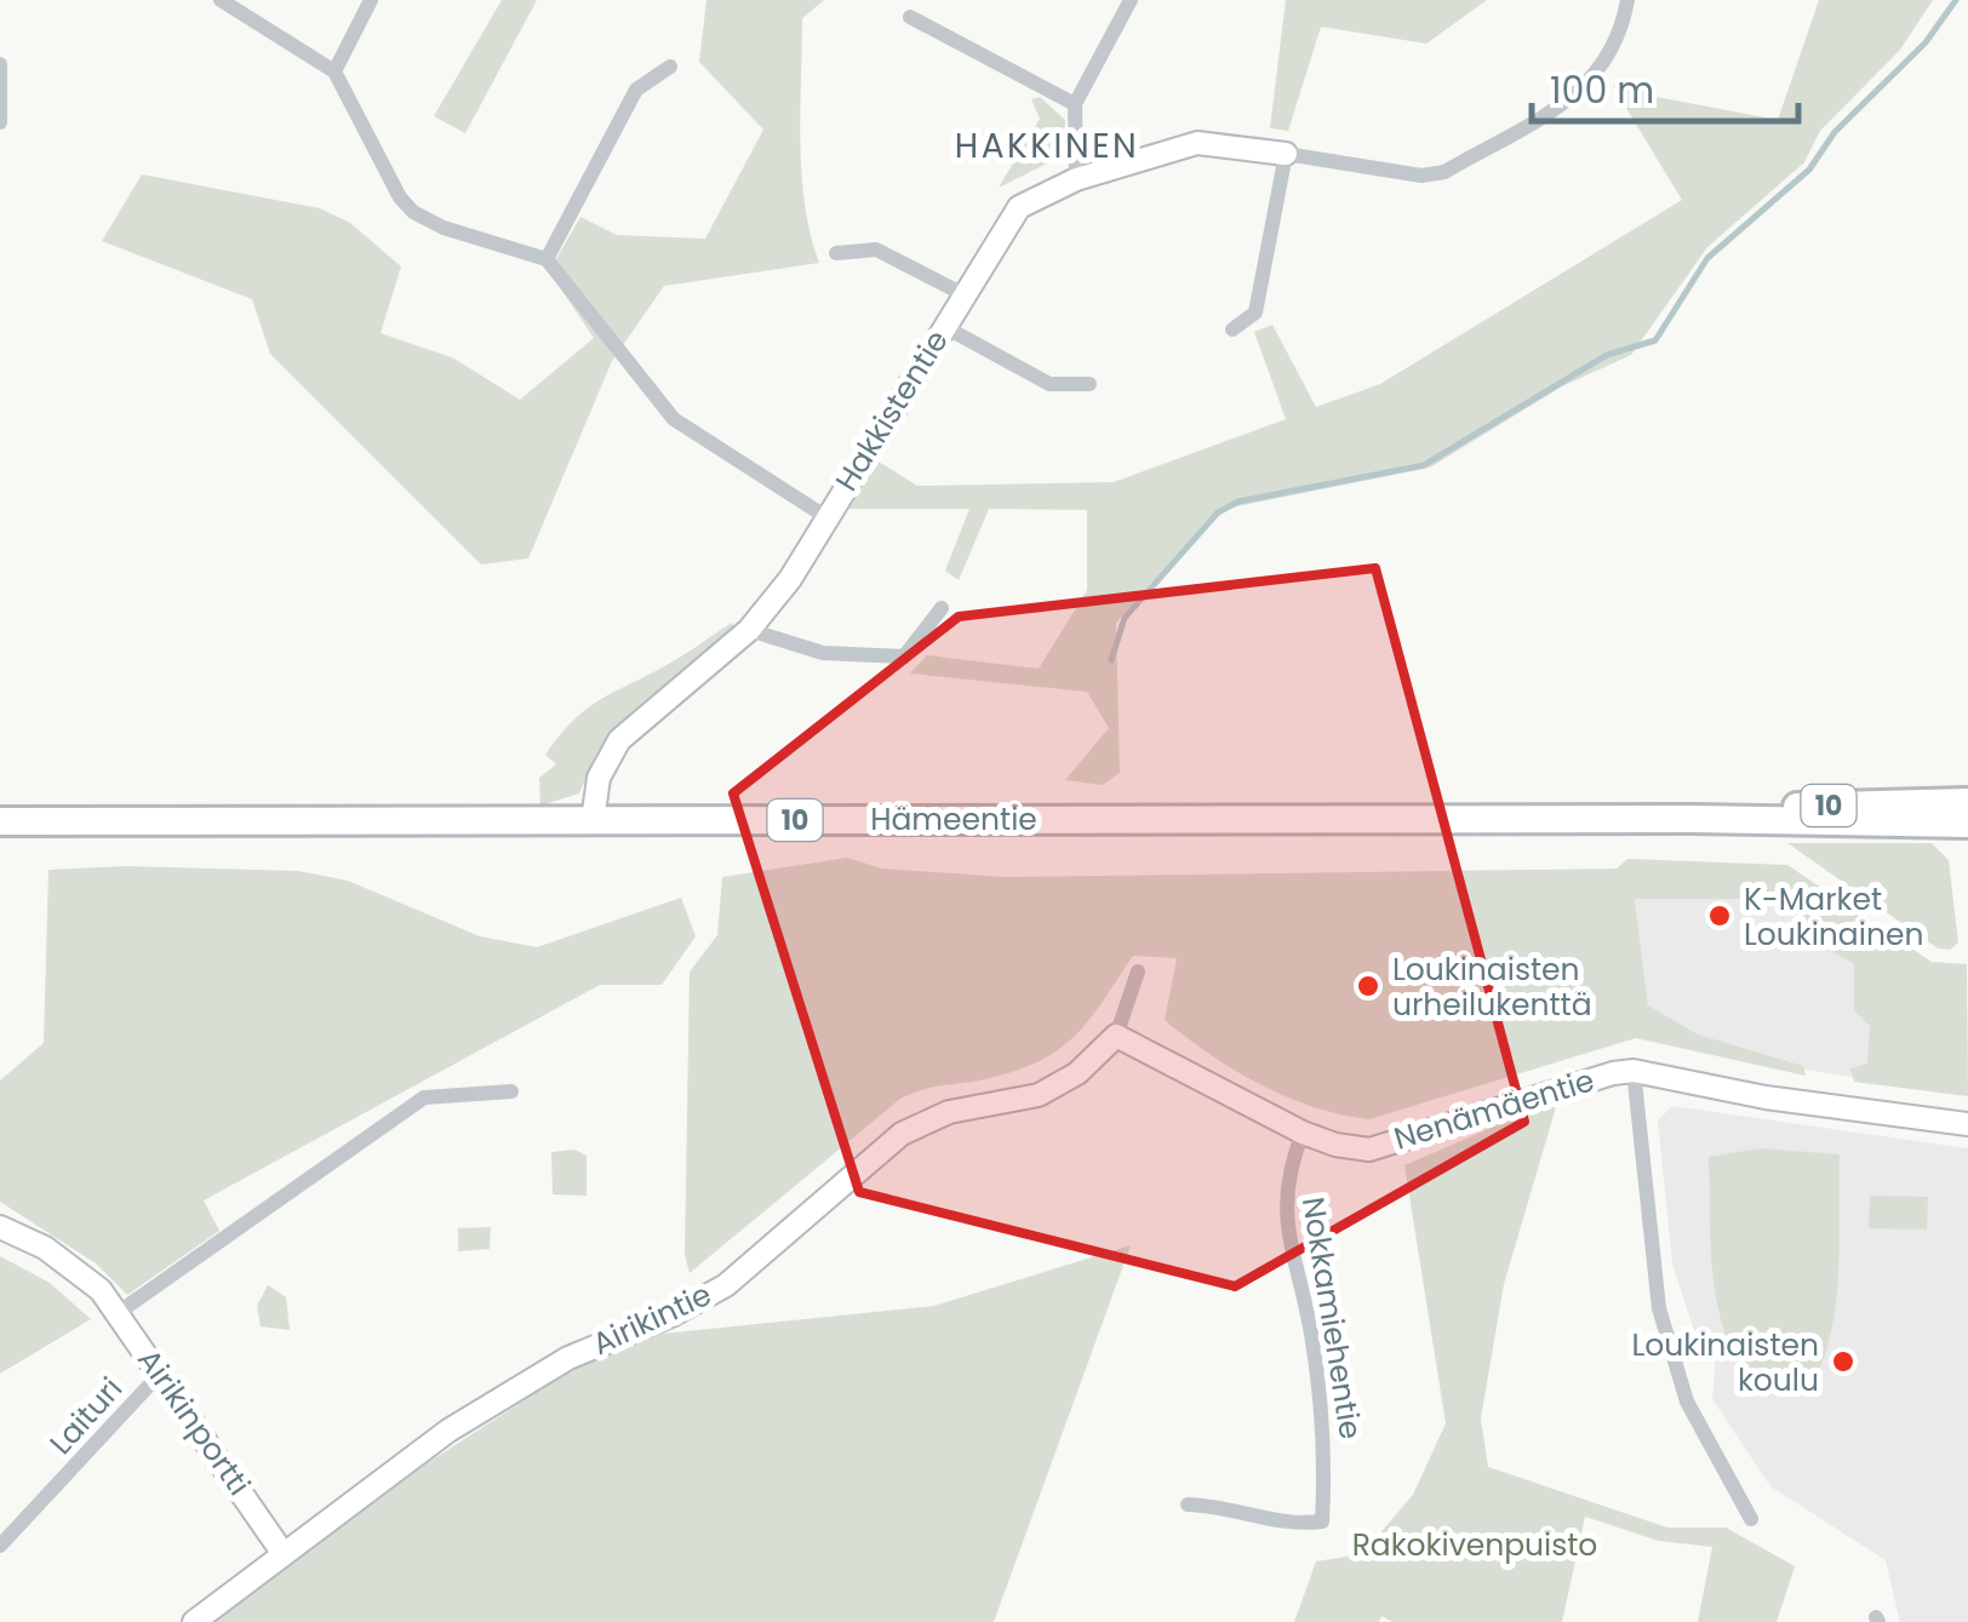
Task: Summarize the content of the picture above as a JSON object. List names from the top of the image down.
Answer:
{
  "streets": {
    "highway": ["10", "Hämeentie"],
    "street": [
      "Hakkistentie",
      "Nenämäentie",
      "Nokkamiehentie",
      "Airikintie",
      "Laituri",
      "Airikinportti"
    ]
  },
  "crossings": [
    ["Hakkistentie", "Hämeentie"],
    ["Nenämäentie", "Nokkamiehentie"],
    ["Nenämäentie", "Airikintie"],
    ["Airikintie", "Airikinportti"],
    ["Laituri", "Airikinportti"]
  ],
  "districts": ["HAKKINEN"],
  "parks": ["Rakokivenpuisto"],
  "places": ["K-Market Loukinainen", "Loukinaisten urheilukenttä", "Loukinaisten koulu"],
  "scale_bar": "100 m"
}
